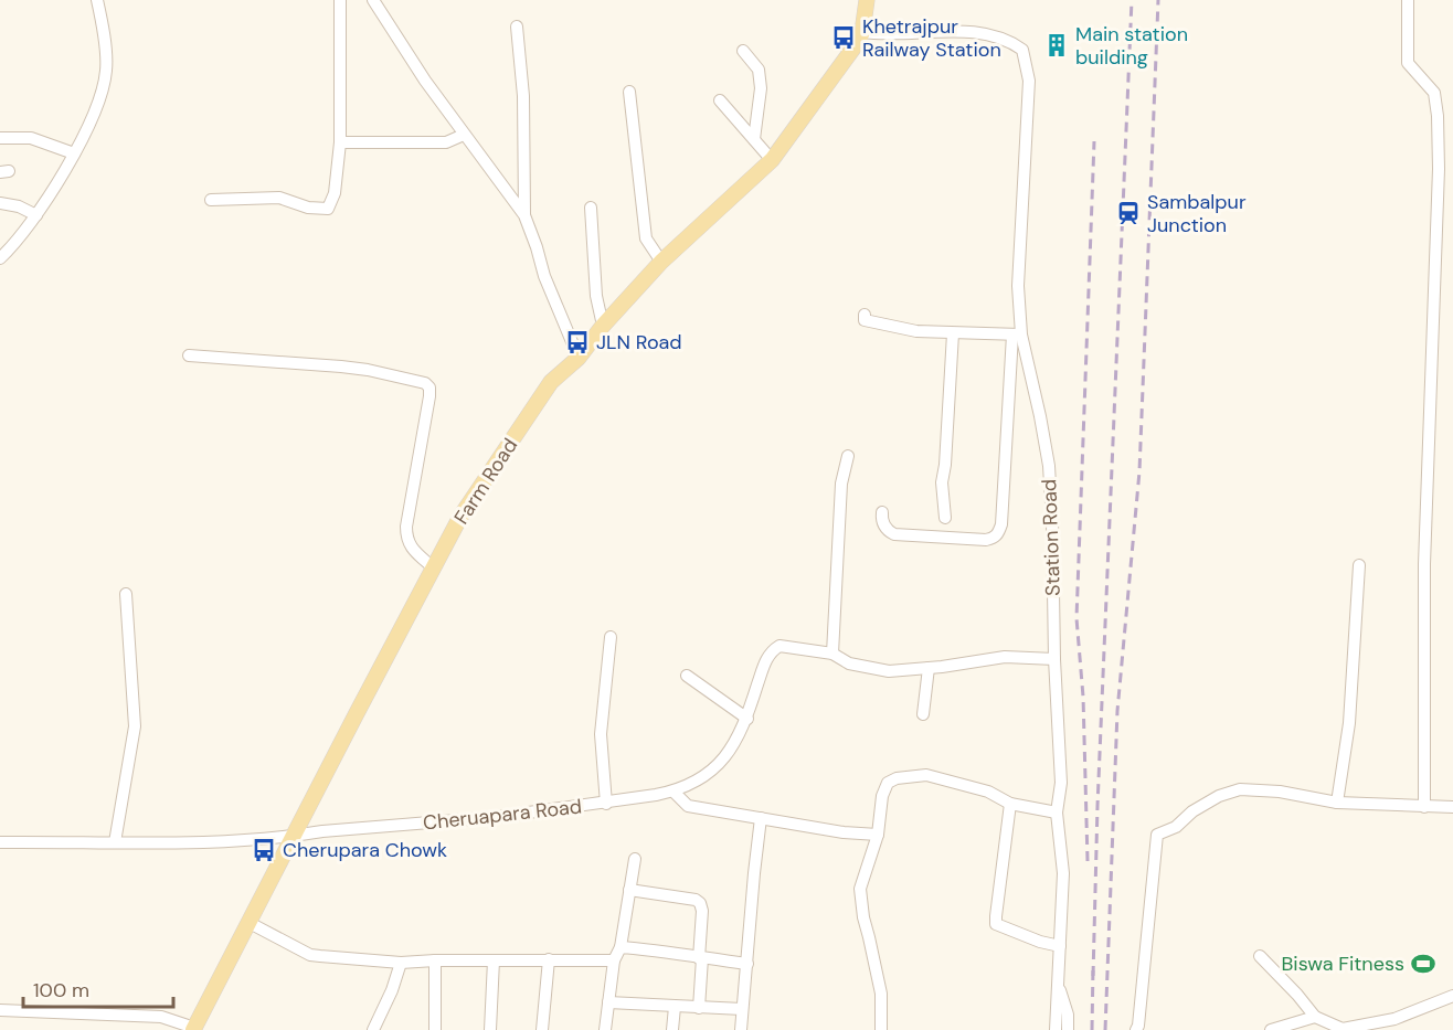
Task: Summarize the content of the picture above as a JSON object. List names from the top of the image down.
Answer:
{
  "streets": {
    "main road": ["Farm Road"],
    "street": ["Station Road", "Cheruapara Road"]
  },
  "crossings": [
    ["Farm Road", "Station Road"],
    ["Farm Road", "Cheruapara Road"],
    ["Station Road", "Cheruapara Road"]
  ],
  "places": {
    "bus stop": ["Khetrajpur Railway Station", "JLN Road", "Cherupara Chowk"],
    "building": ["Main station building"],
    "station": ["Sambalpur Junction"],
    "sports": ["Biswa Fitness"]
  },
  "scale_bar": "100 m"
}
